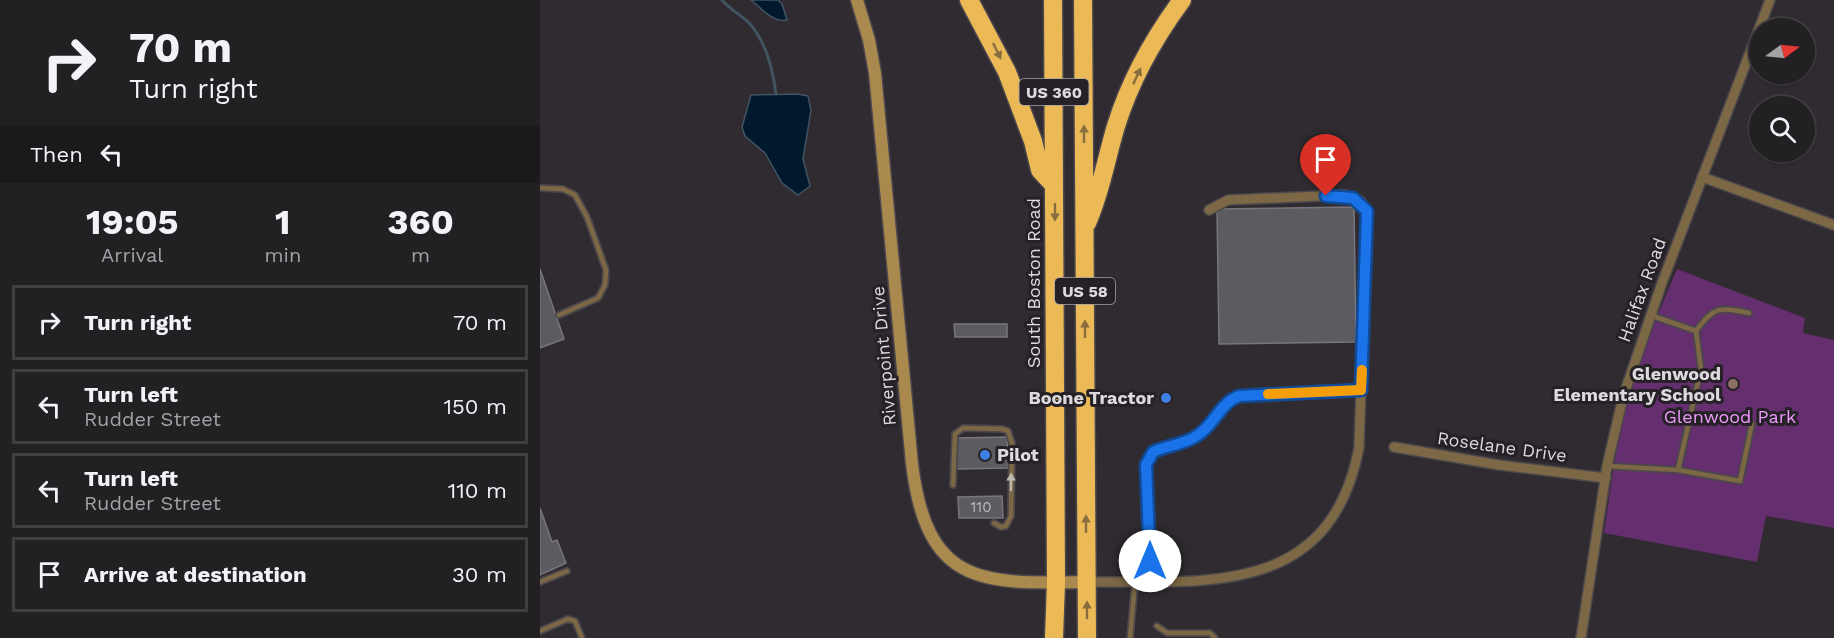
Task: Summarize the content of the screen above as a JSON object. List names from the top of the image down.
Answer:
{
  "streets": {
    "highway": ["US 360", "South Boston Road", "US 58"],
    "street": ["Halifax Road", "Riverpoint Drive", "Roselane Drive"]
  },
  "crossings": [
    ["South Boston Road", "Riverpoint Drive"],
    ["Halifax Road", "Roselane Drive"],
    ["US 58", "Riverpoint Drive"]
  ],
  "parks": ["Glenwood Park"],
  "places": ["Glenwood Elementary School", "Boone Tractor", "Pilot"],
  "house_numbers": ["110"],
  "north": "right",
  "page": {
    "turn": ["70 m", "Turn right"],
    "then": "Then",
    "eta": [
      "19:05",
      "Arrival",
      "1",
      "min",
      "360",
      "m"
    ],
    "list": [
      {
        "name": "Turn right",
        "value": "70 m"
      },
      {
        "name": "Turn left",
        "note": "Rudder Street",
        "value": "150 m"
      },
      {
        "name": "Turn left",
        "note": "Rudder Street",
        "value": "110 m"
      },
      {
        "name": "Arrive at destination",
        "value": "30 m"
      }
    ]
  }
}
